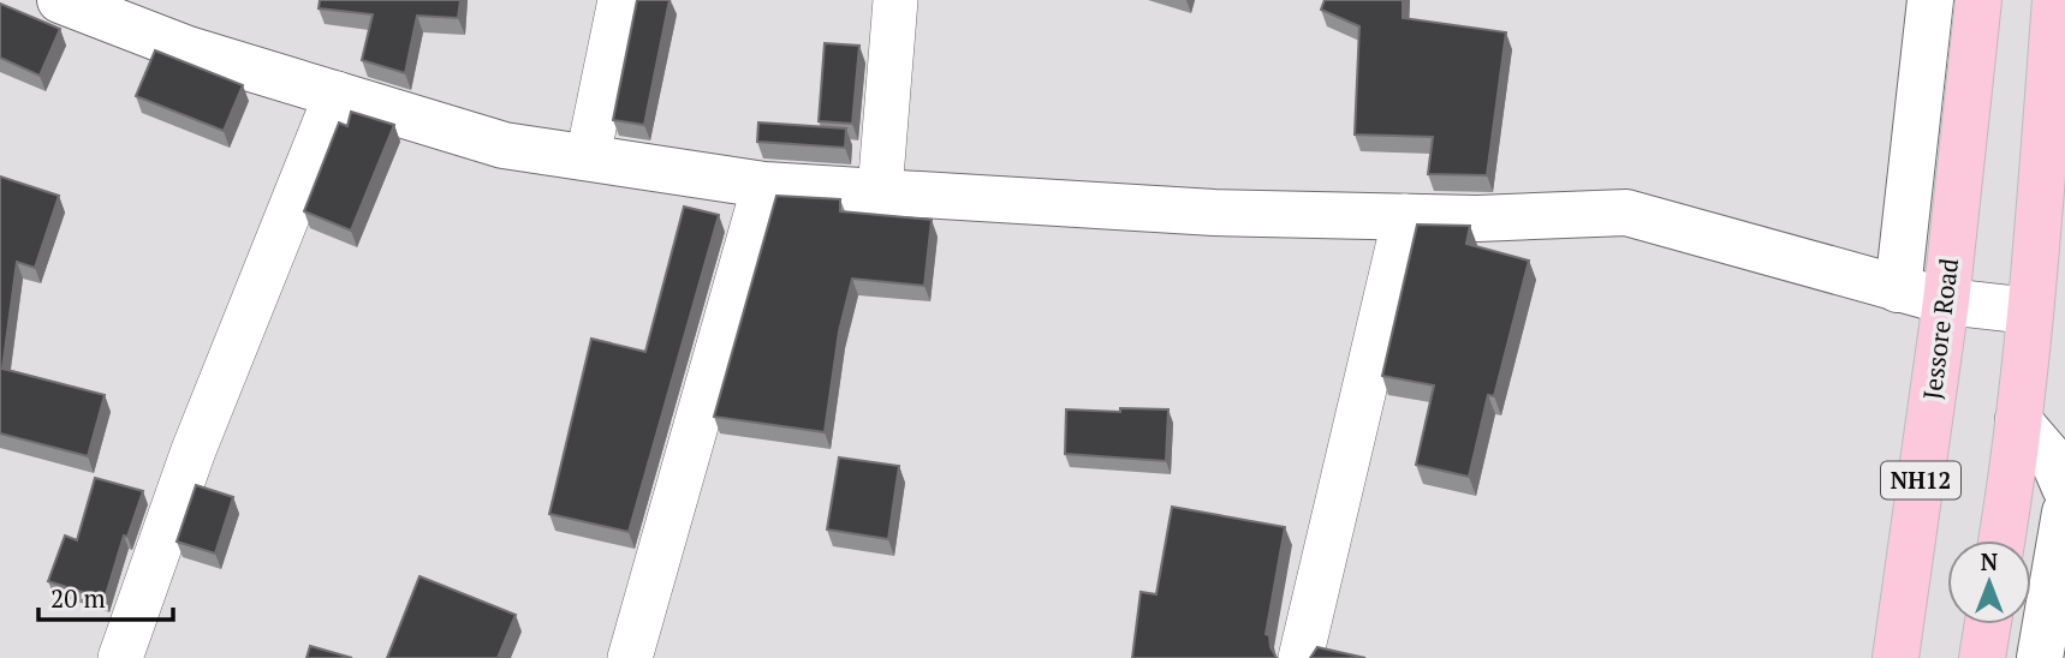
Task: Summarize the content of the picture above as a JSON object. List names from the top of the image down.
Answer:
{
  "streets": {
    "highway": ["Jessore Road", "NH12"]
  },
  "scale_bar": "20 m",
  "north": "top"
}
